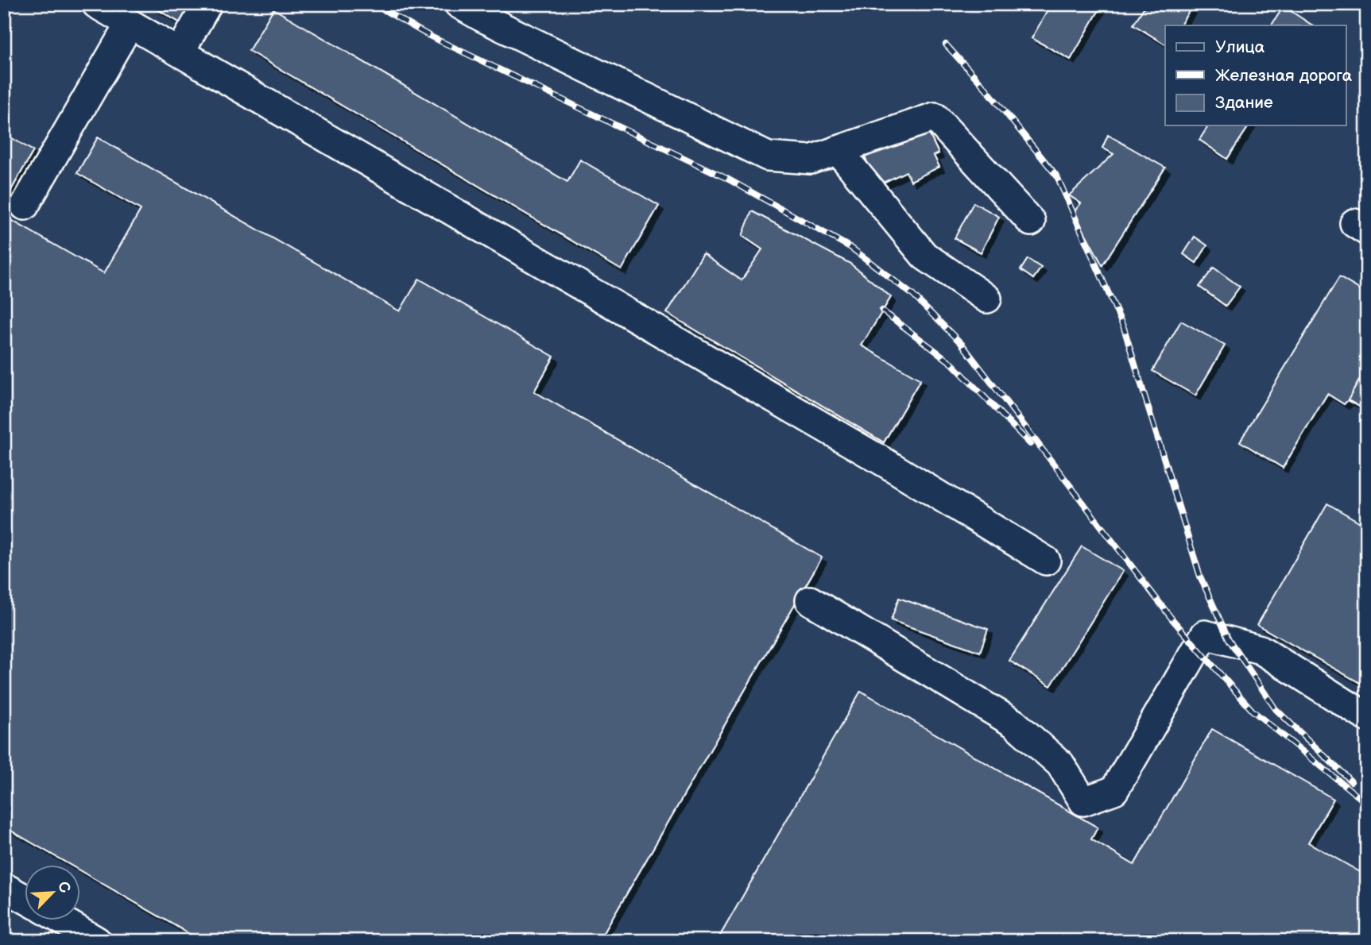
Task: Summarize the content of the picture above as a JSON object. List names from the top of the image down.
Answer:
{
  "legend": ["Улица", "Железная дорога", "Здание"],
  "north": "top right"
}
